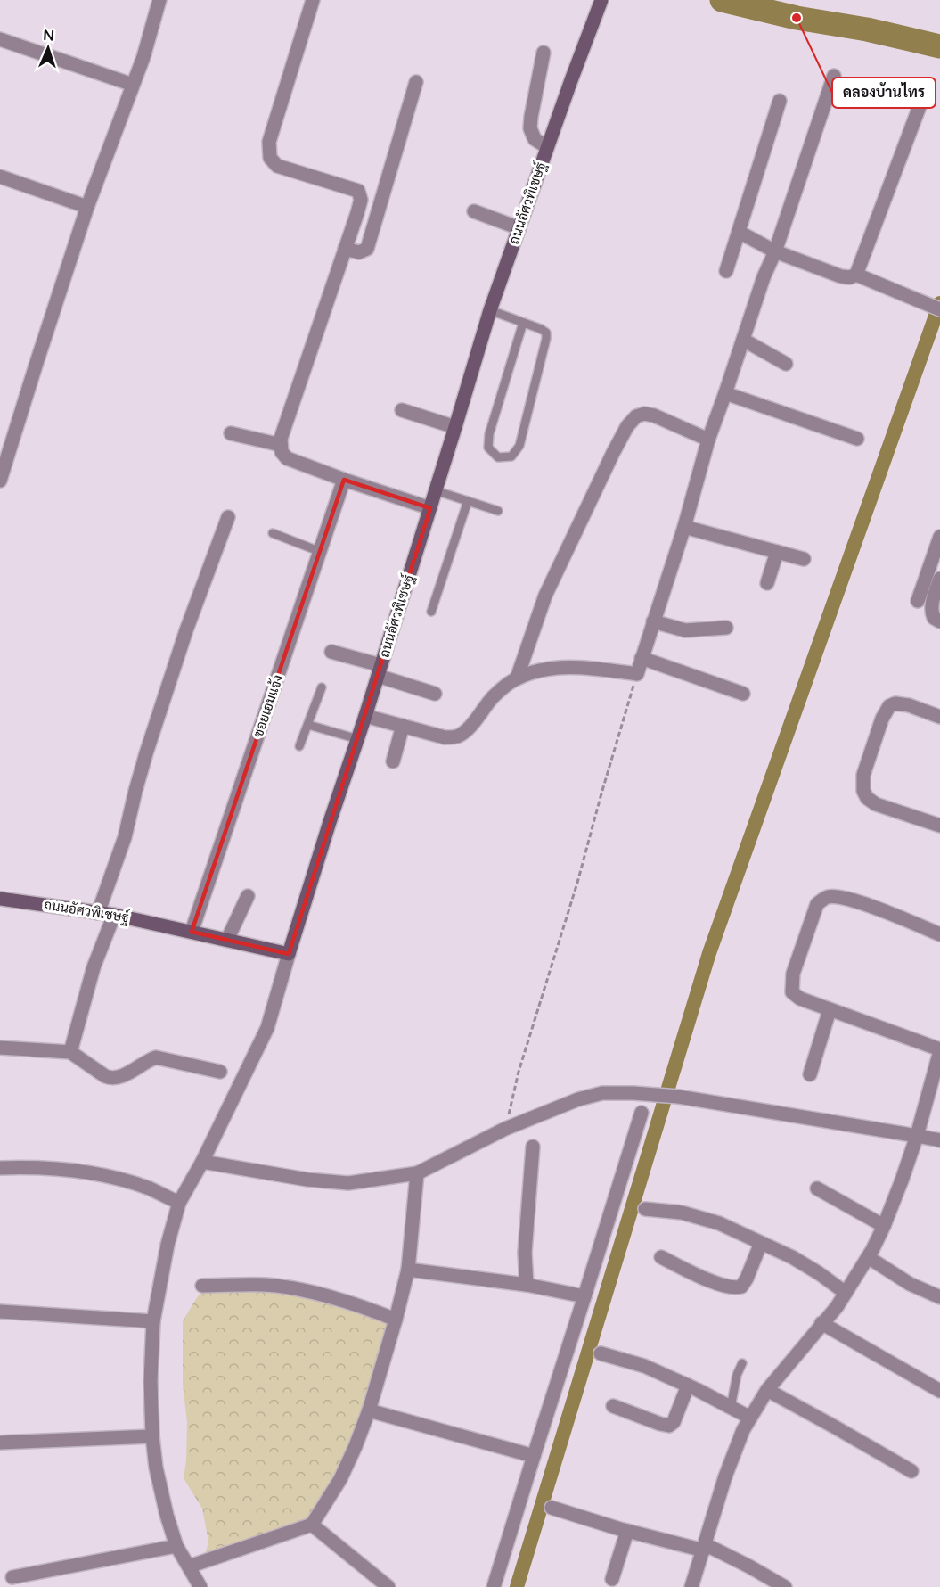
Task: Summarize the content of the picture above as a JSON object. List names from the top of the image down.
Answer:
{
  "streets": {
    "street": ["ถนนอัศวพิเชษฐ์", "ซอยเอมแจ้ง"]
  },
  "crossings": [
    ["ถนนอัศวพิเชษฐ์", "ซอยเอมแจ้ง"]
  ],
  "places": ["คลองบ้านไทร"],
  "north": "top"
}
